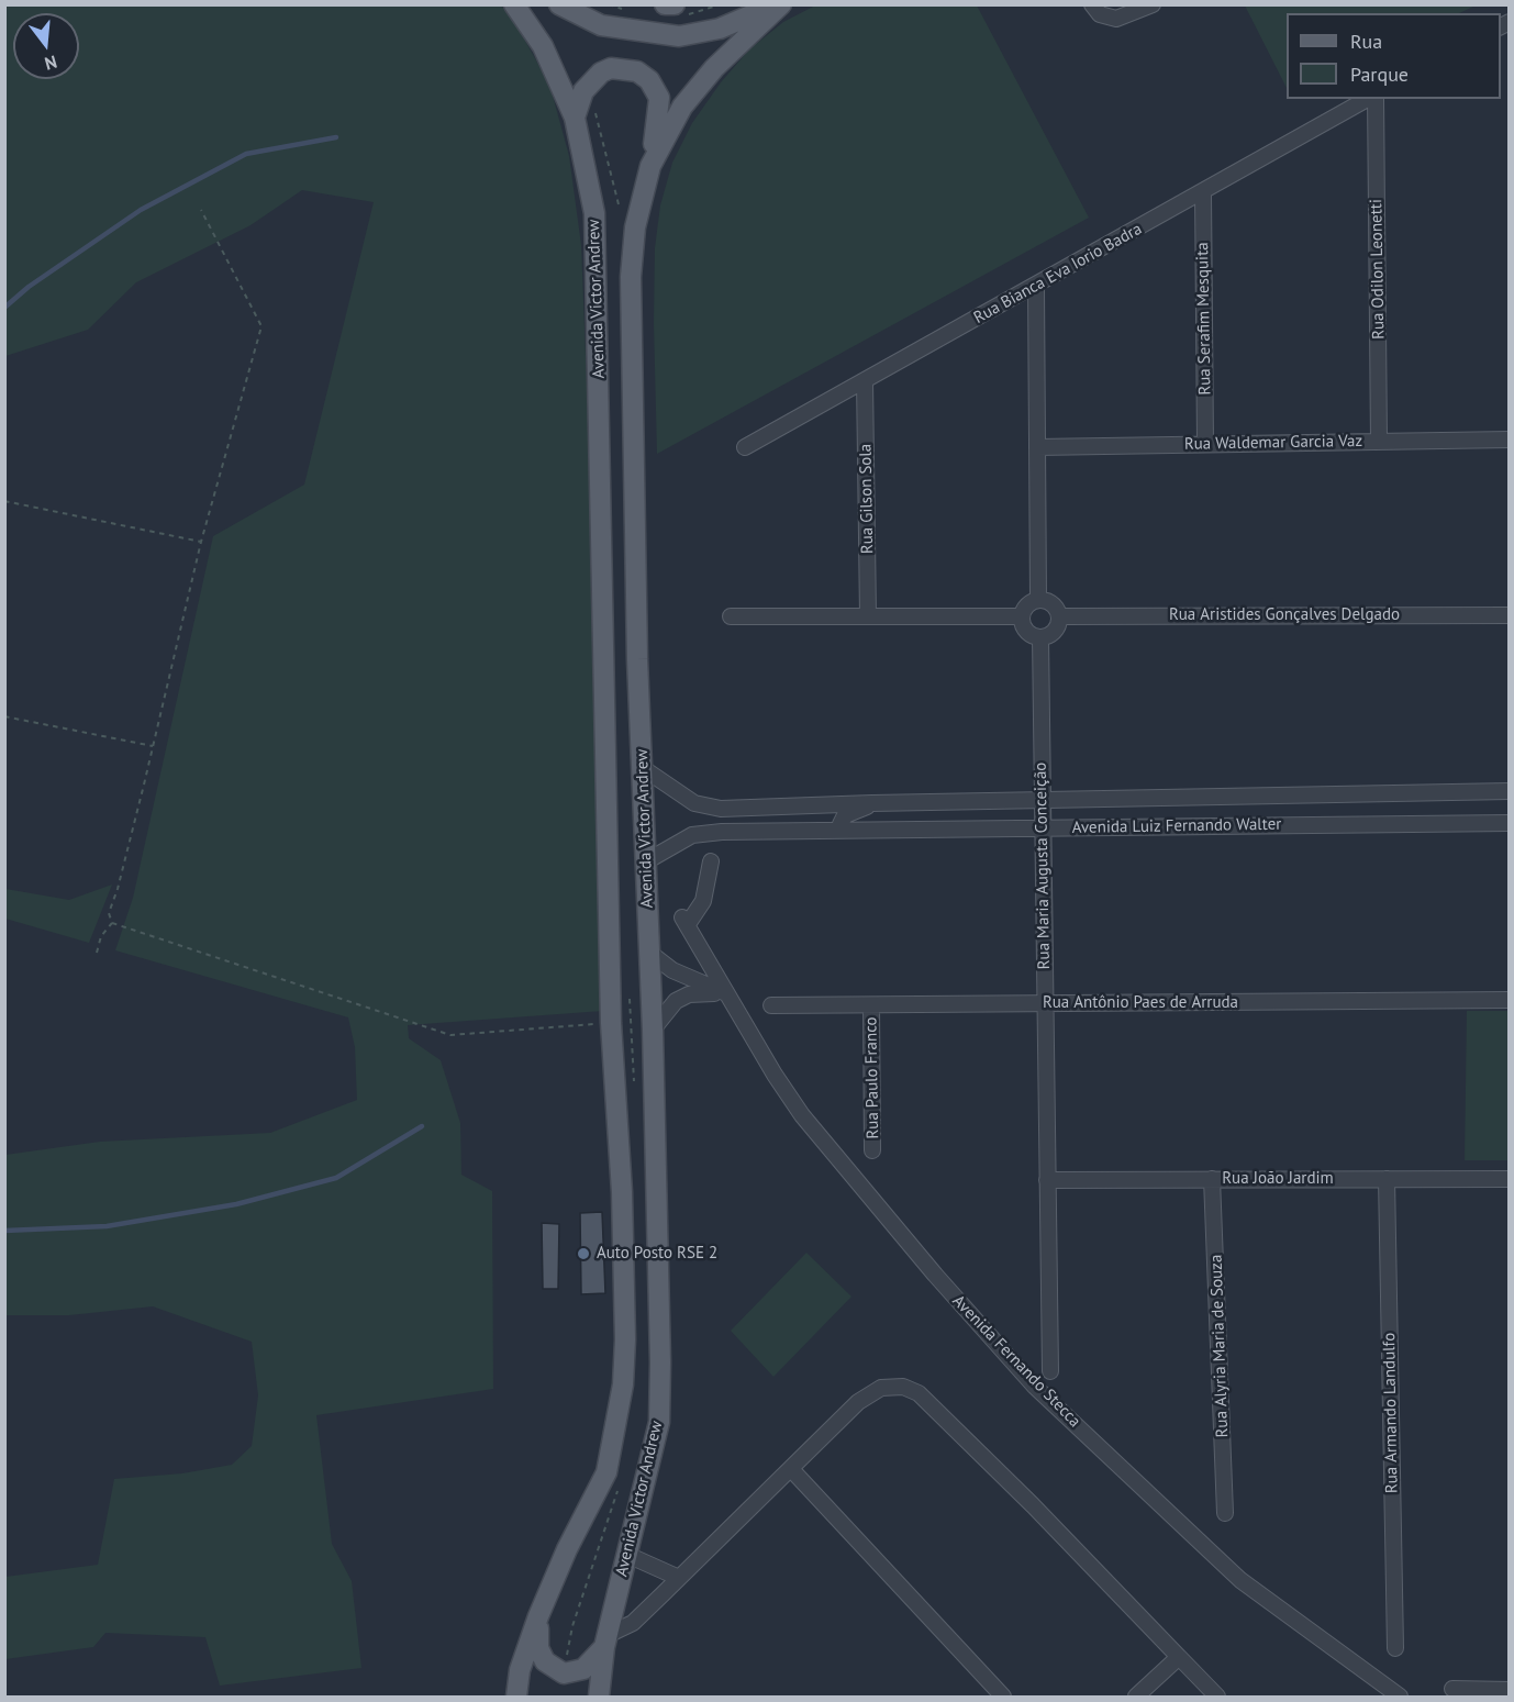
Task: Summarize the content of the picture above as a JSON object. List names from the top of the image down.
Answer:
{
  "streets": {
    "main road": ["Avenida Victor Andrew"],
    "street": [
      "Rua Odilon Leonetti",
      "Rua Bianca Eva Iorio Badra",
      "Rua Serafim Mesquita",
      "Rua Waldemar Garcia Vaz",
      "Rua Gilson Sola",
      "Rua Aristides Gonçalves Delgado",
      "Avenida Luiz Fernando Walter",
      "Rua Maria Augusta Conceição",
      "Rua Antônio Paes de Arruda",
      "Rua Paulo Franco",
      "Rua João Jardim",
      "Rua Alyria Maria de Souza",
      "Avenida Fernando Stecca",
      "Rua Armando Landulfo"
    ]
  },
  "crossings": [
    ["Rua Odilon Leonetti", "Rua Waldemar Garcia Vaz"],
    ["Rua Bianca Eva Iorio Badra", "Rua Serafim Mesquita"],
    ["Rua Bianca Eva Iorio Badra", "Rua Gilson Sola"],
    ["Avenida Victor Andrew", "Avenida Luiz Fernando Walter"],
    ["Rua Serafim Mesquita", "Rua Waldemar Garcia Vaz"],
    ["Rua Aristides Gonçalves Delgado", "Rua Maria Augusta Conceição"],
    ["Avenida Luiz Fernando Walter", "Rua Maria Augusta Conceição"],
    ["Rua Maria Augusta Conceição", "Rua Antônio Paes de Arruda"],
    ["Rua Maria Augusta Conceição", "Rua João Jardim"],
    ["Rua Antônio Paes de Arruda", "Rua Paulo Franco"],
    ["Rua João Jardim", "Rua Alyria Maria de Souza"],
    ["Rua João Jardim", "Rua Armando Landulfo"]
  ],
  "places": ["Auto Posto RSE 2"],
  "legend": ["Rua", "Parque"],
  "north": "bottom"
}
